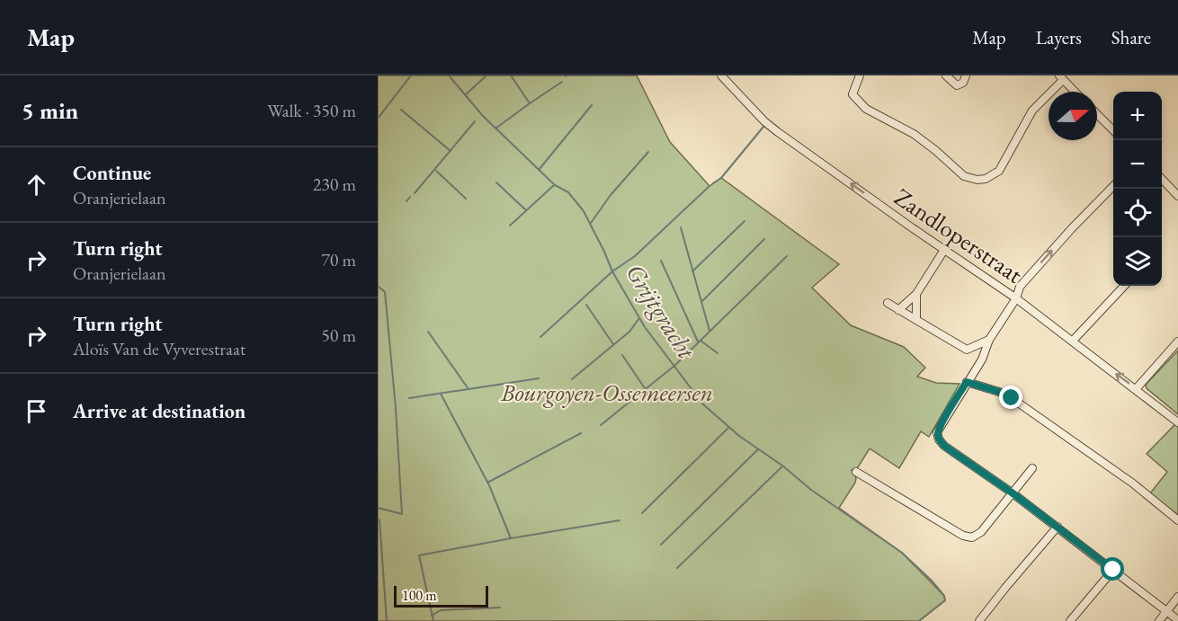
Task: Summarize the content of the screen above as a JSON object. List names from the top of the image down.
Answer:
{
  "streets": {
    "street": ["Zandloperstraat"]
  },
  "one_way": ["Zandloperstraat"],
  "water": ["Grijtgracht"],
  "parks": ["Bourgoyen-Ossemeersen"],
  "scale_bar": "100 m",
  "north": "right",
  "page": {
    "header": "Map",
    "nav": ["Map", "Layers", "Share"],
    "heading": ["5 min", "Walk · 350 m"],
    "map_buttons": ["+", "−"],
    "list": [
      ["Continue", "Oranjerielaan", "230 m"],
      ["Turn right", "Oranjerielaan", "70 m"],
      ["Turn right", "Aloïs Van de Vyverestraat", "50 m"],
      "Arrive at destination"
    ],
    "scale": "100 m"
  }
}
